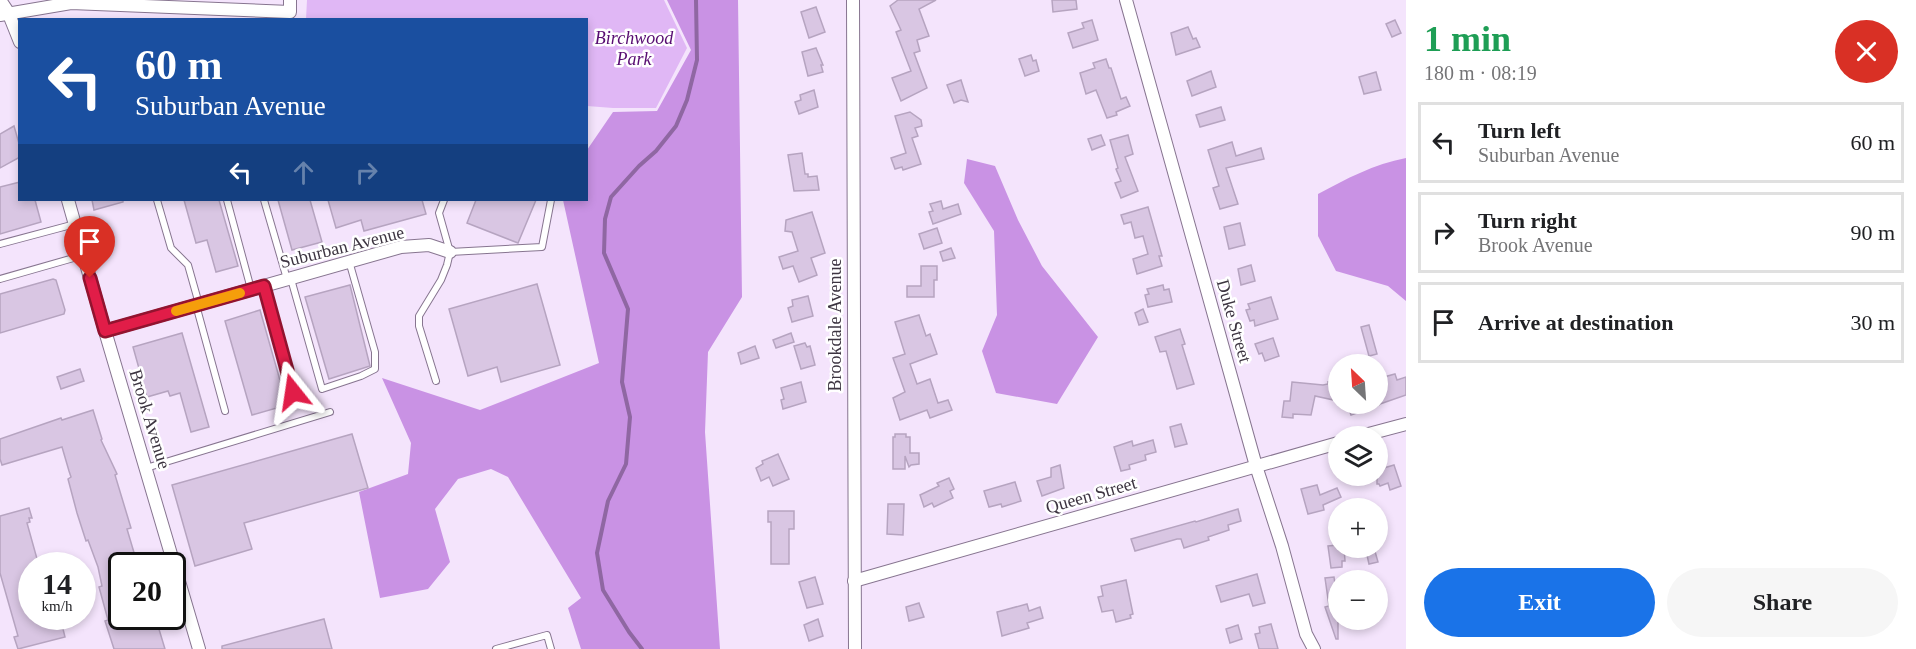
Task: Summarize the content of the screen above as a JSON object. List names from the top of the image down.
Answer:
{
  "streets": {
    "street": [
      "Suburban Avenue",
      "Duke Street",
      "Brookdale Avenue",
      "Brook Avenue",
      "Queen Street"
    ]
  },
  "crossings": [
    ["Suburban Avenue", "Brook Avenue"],
    ["Duke Street", "Queen Street"],
    ["Brookdale Avenue", "Queen Street"]
  ],
  "parks": ["Birchwood Park"],
  "north": "top left",
  "page": {
    "heading": ["1 min", "180 m · 08:19"],
    "turn": ["60 m", "Suburban Avenue"],
    "list": [
      {
        "name": "Turn left",
        "note": "Suburban Avenue",
        "value": "60 m"
      },
      {
        "name": "Turn right",
        "note": "Brook Avenue",
        "value": "90 m"
      },
      {
        "name": "Arrive at destination",
        "value": "30 m"
      }
    ],
    "map_buttons": ["+", "−"],
    "speed": "14 km/h",
    "limit": "20",
    "buttons": ["Exit", "Share"]
  }
}
